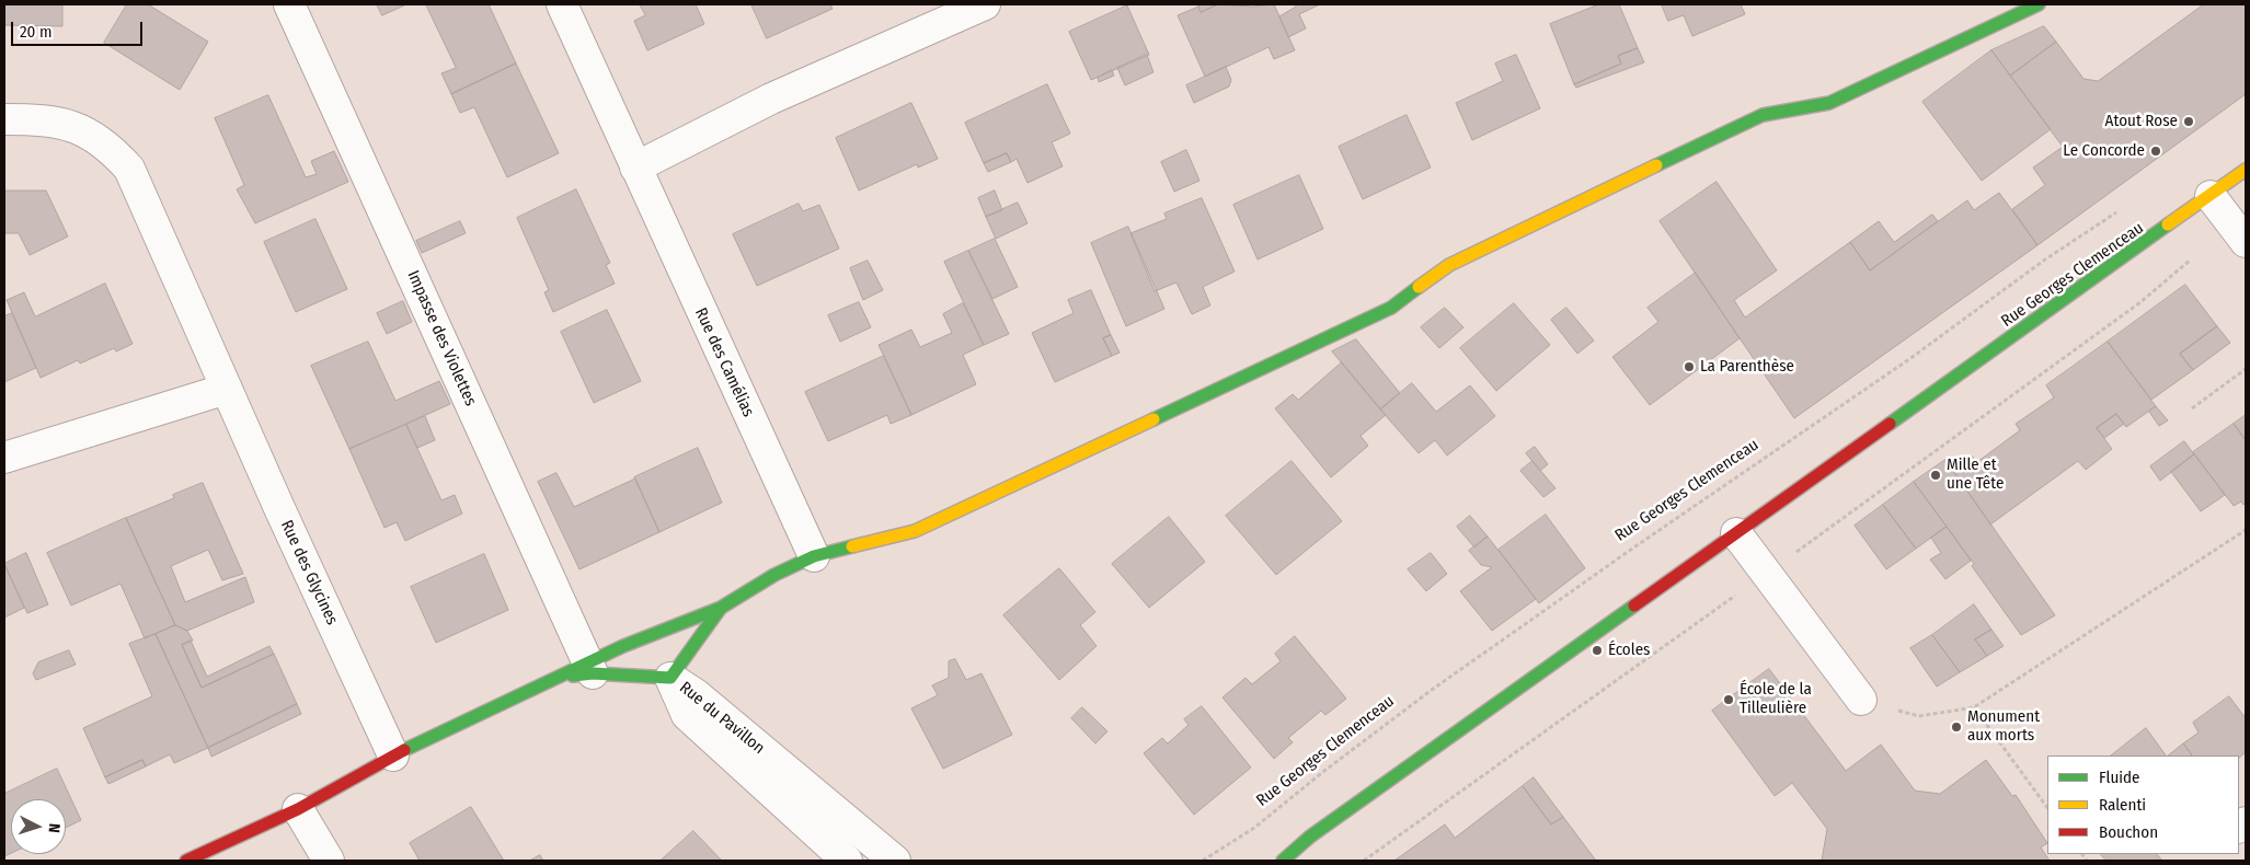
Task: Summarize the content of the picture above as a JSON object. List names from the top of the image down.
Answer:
{
  "streets": {
    "main road": ["Rue Georges Clemenceau"],
    "street": [
      "Impasse des Violettes",
      "Rue des Camélias",
      "Rue des Glycines",
      "Rue du Pavillon"
    ]
  },
  "places": [
    "Atout Rose",
    "Le Concorde",
    "La Parenthèse",
    "Mille et une Tête",
    "Écoles",
    "École de la Tilleulière",
    "Monument aux morts"
  ],
  "legend": ["Fluide", "Ralenti", "Bouchon"],
  "scale_bar": "20 m",
  "north": "right"
}
